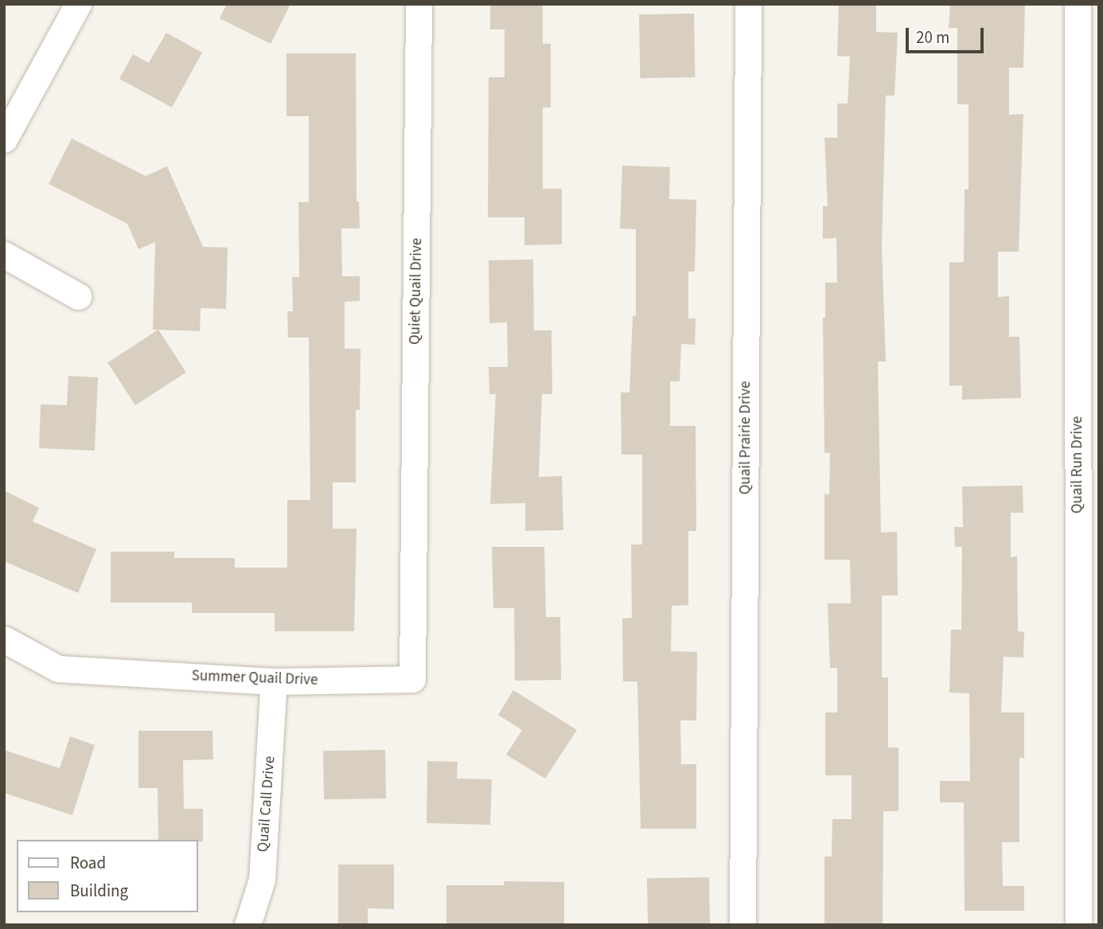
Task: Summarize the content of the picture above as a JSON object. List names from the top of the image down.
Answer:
{
  "streets": {
    "street": [
      "Quiet Quail Drive",
      "Quail Prairie Drive",
      "Quail Run Drive",
      "Summer Quail Drive",
      "Quail Call Drive"
    ]
  },
  "crossings": [
    ["Quiet Quail Drive", "Summer Quail Drive"],
    ["Summer Quail Drive", "Quail Call Drive"]
  ],
  "legend": ["Road", "Building"],
  "scale_bar": "20 m"
}
